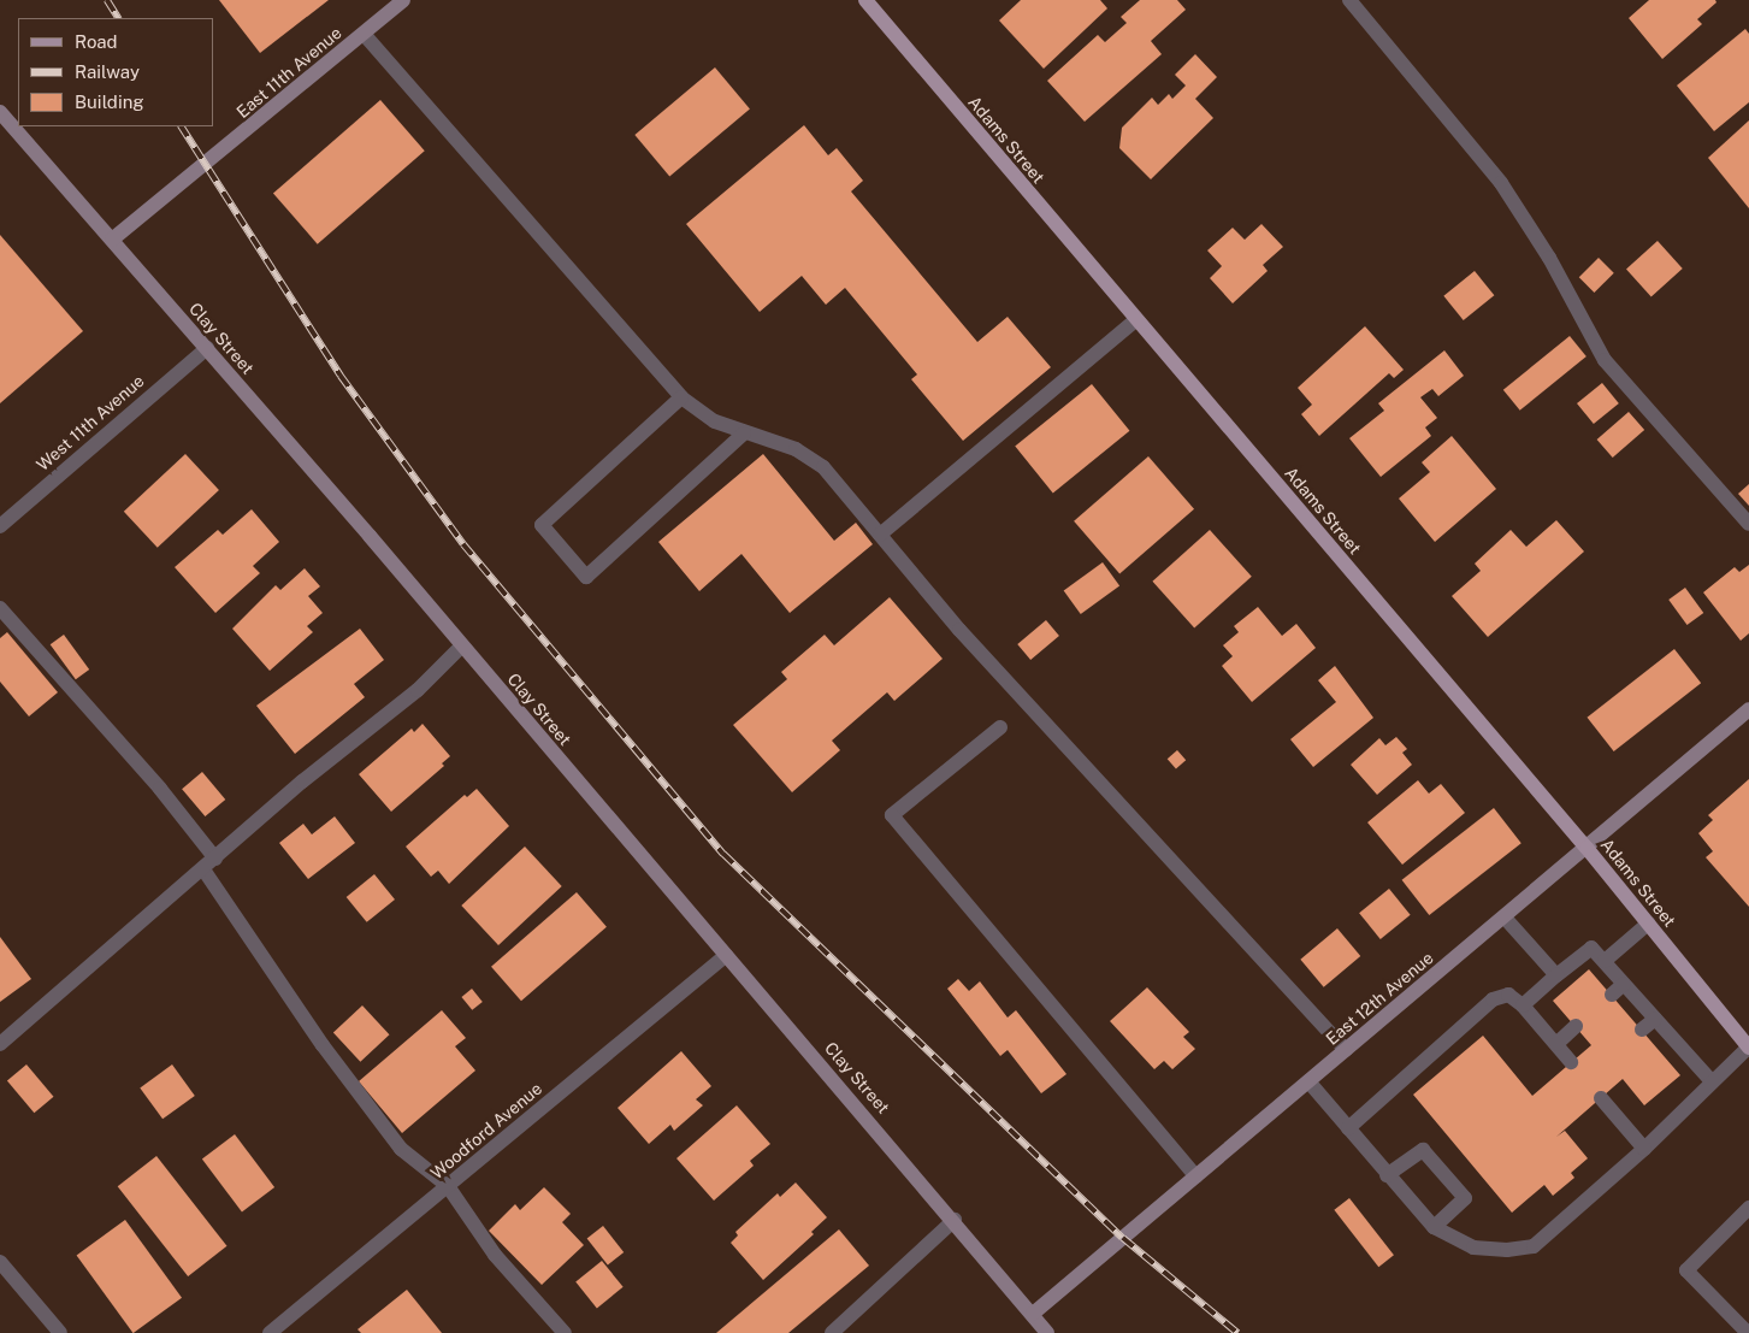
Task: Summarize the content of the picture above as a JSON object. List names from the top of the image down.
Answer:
{
  "streets": {
    "main road": ["Adams Street"],
    "street": [
      "East 11th Avenue",
      "Clay Street",
      "West 11th Avenue",
      "East 12th Avenue",
      "Woodford Avenue"
    ]
  },
  "crossings": [
    ["East 11th Avenue", "Clay Street"],
    ["Adams Street", "East 12th Avenue"],
    ["Clay Street", "West 11th Avenue"],
    ["Clay Street", "East 12th Avenue"],
    ["Clay Street", "Woodford Avenue"]
  ],
  "legend": ["Road", "Railway", "Building"]
}
